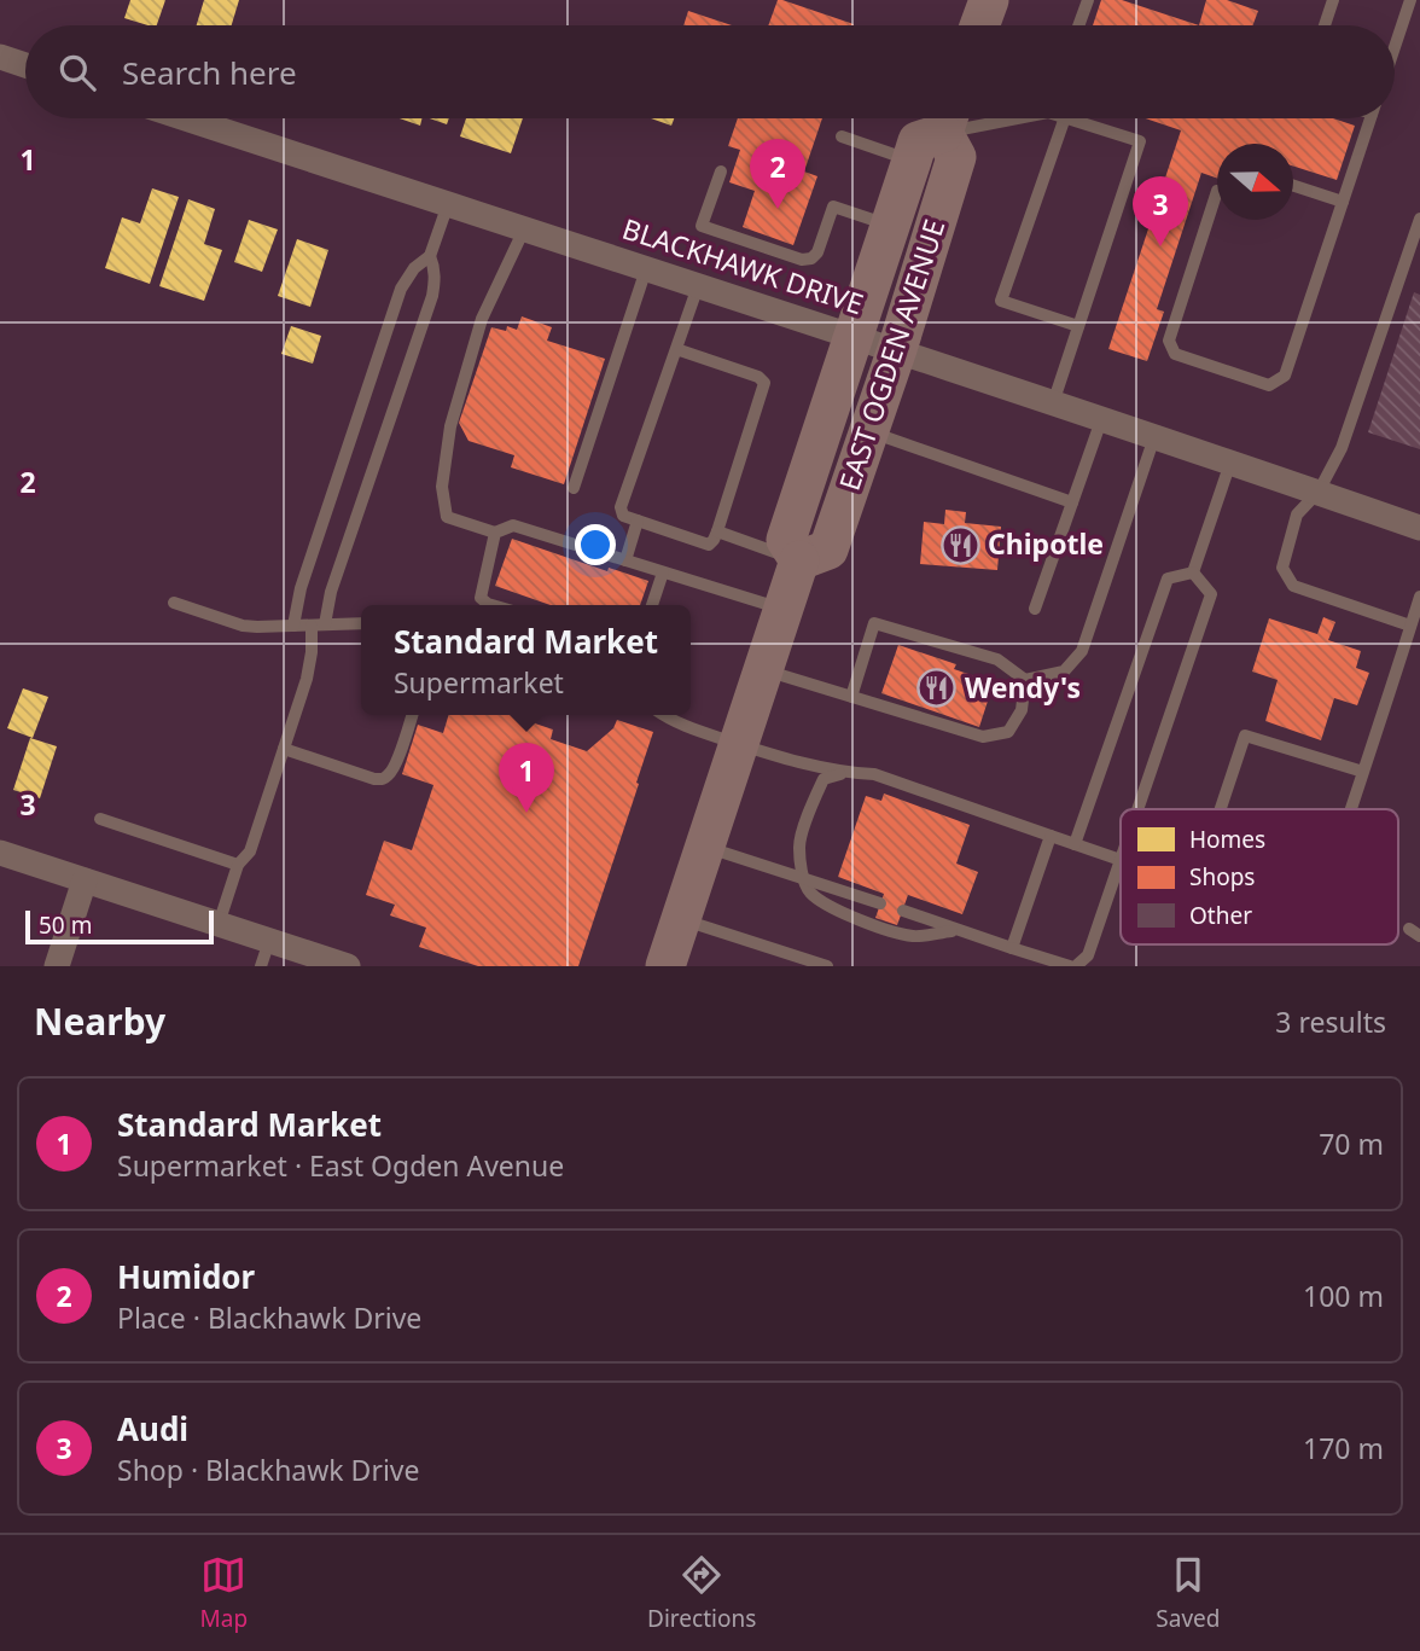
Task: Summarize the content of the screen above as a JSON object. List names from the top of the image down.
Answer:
{
  "streets": {
    "main road": ["EAST OGDEN AVENUE"],
    "street": ["BLACKHAWK DRIVE"]
  },
  "crossings": [
    ["BLACKHAWK DRIVE", "EAST OGDEN AVENUE"]
  ],
  "places": {
    "restaurant": ["Chipotle", "Wendy's"]
  },
  "legend": ["Homes", "Shops", "Other"],
  "scale_bar": "50 m",
  "north": "right",
  "page": {
    "search": "Search here",
    "pins": ["2", "3", "1"],
    "popup": ["Standard Market", "Supermarket"],
    "scale": "50 m",
    "heading": ["Nearby", "3 results"],
    "list": [
      {
        "mark": "1",
        "name": "Standard Market",
        "note": "Supermarket · East Ogden Avenue",
        "value": "70 m"
      },
      {
        "mark": "2",
        "name": "Humidor",
        "note": "Place · Blackhawk Drive",
        "value": "100 m"
      },
      {
        "mark": "3",
        "name": "Audi",
        "note": "Shop · Blackhawk Drive",
        "value": "170 m"
      }
    ],
    "nav": ["Map", "Directions", "Saved"]
  },
  "grid": {
    "rows": ["1", "2", "3"]
  }
}
